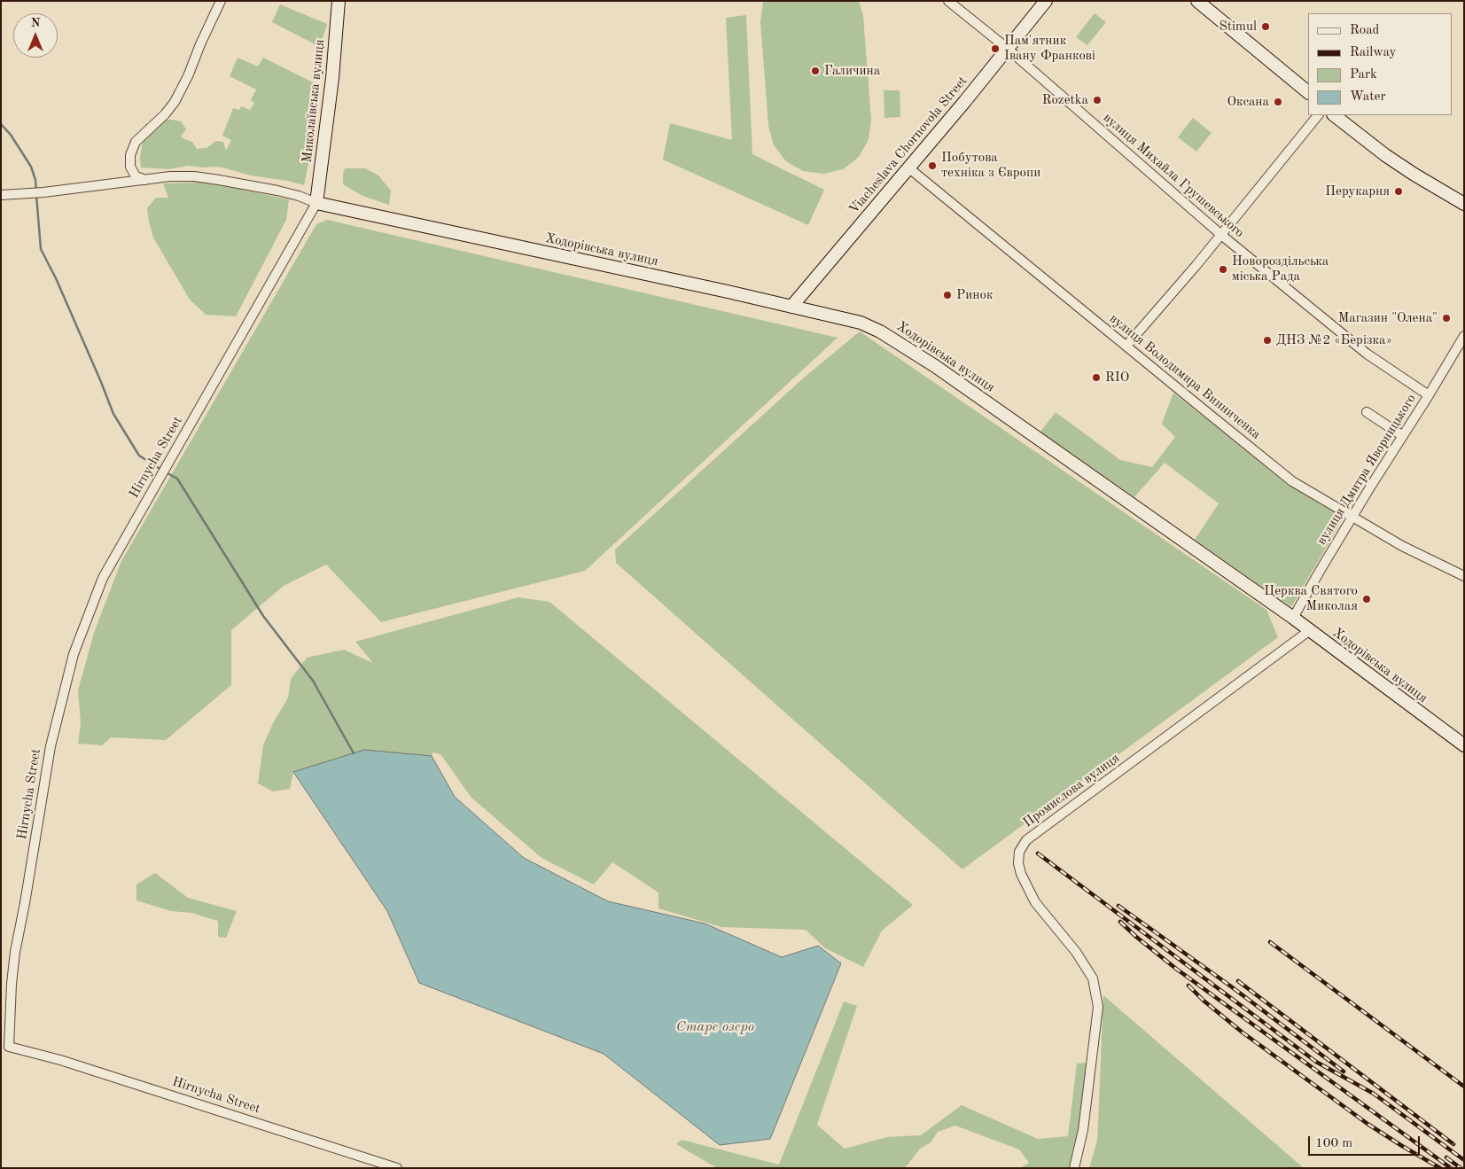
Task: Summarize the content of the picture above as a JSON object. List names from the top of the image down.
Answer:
{
  "streets": {
    "main road": ["Миколаївська вулиця", "Viacheslava Chornovola Street", "Ходорівська вулиця"],
    "street": [
      "вулиця Михайла Грушевського",
      "вулиця Володимира Винниченка",
      "Hirnycha Street",
      "вулиця Дмитра Яворницького",
      "Промислова вулиця"
    ]
  },
  "crossings": [
    ["Миколаївська вулиця", "Ходорівська вулиця"],
    ["Миколаївська вулиця", "Hirnycha Street"],
    ["Viacheslava Chornovola Street", "вулиця Михайла Грушевського"],
    ["Viacheslava Chornovola Street", "Ходорівська вулиця"],
    ["Viacheslava Chornovola Street", "вулиця Володимира Винниченка"],
    ["вулиця Михайла Грушевського", "вулиця Дмитра Яворницького"],
    ["Ходорівська вулиця", "Hirnycha Street"],
    ["Ходорівська вулиця", "вулиця Дмитра Яворницького"],
    ["Ходорівська вулиця", "Промислова вулиця"],
    ["вулиця Володимира Винниченка", "вулиця Дмитра Яворницького"]
  ],
  "water": ["Старе озеро"],
  "places": [
    "Stimul",
    "Пам'ятник Івану Франкові",
    "Галичина",
    "Rozetka",
    "Оксана",
    "Побутова техніка з Європи",
    "Перукарня",
    "Новороздільська міська Рада",
    "Ринок",
    "Магазин \"Олена\"",
    "ДНЗ №2 «Берізка»",
    "RIO",
    "Церква Святого Миколая"
  ],
  "legend": [
    "Road",
    "Railway",
    "Park",
    "Water"
  ],
  "scale_bar": "100 m",
  "north": "top"
}
